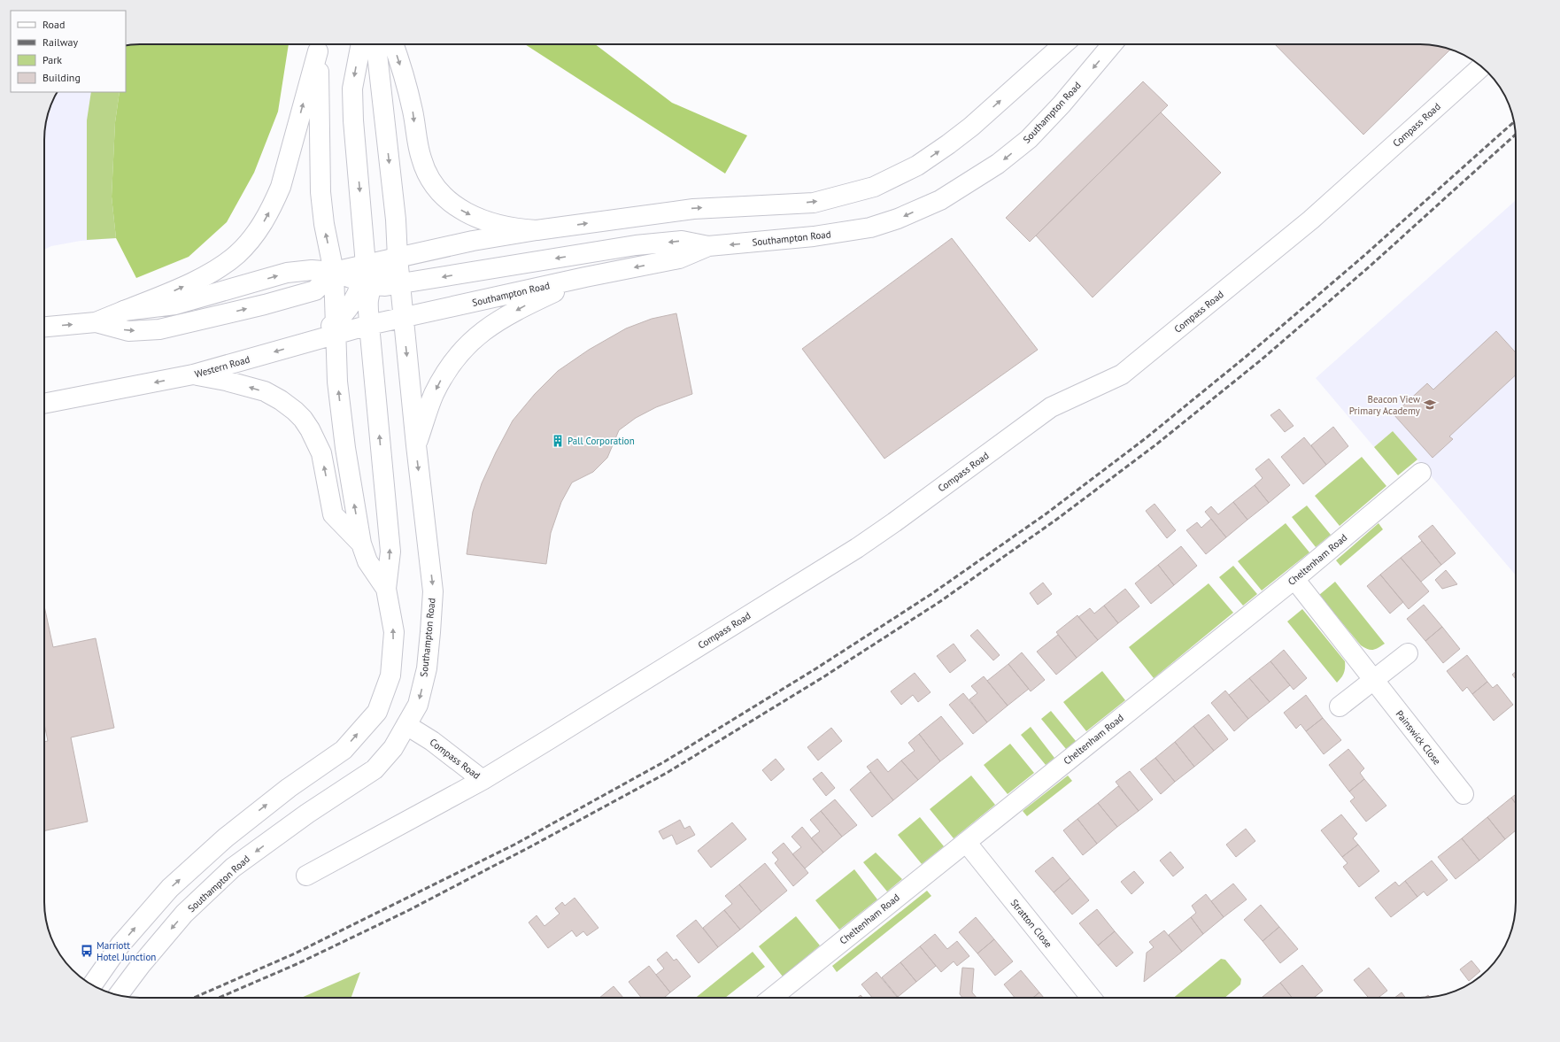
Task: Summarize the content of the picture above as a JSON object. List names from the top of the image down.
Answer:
{
  "streets": {
    "main road": [
      "Southampton Road",
      "Compass Road",
      "Western Road",
      "Cheltenham Road",
      "Painswick Close",
      "Stratton Close"
    ]
  },
  "crossings": [
    ["Southampton Road", "Compass Road"],
    ["Southampton Road", "Western Road"],
    ["Cheltenham Road", "Painswick Close"],
    ["Cheltenham Road", "Stratton Close"]
  ],
  "places": {
    "school or university": ["Beacon View Primary Academy"],
    "building": ["Pall Corporation"],
    "bus stop": ["Marriott Hotel Junction"]
  },
  "legend": [
    "Road",
    "Railway",
    "Park",
    "Building"
  ]
}
